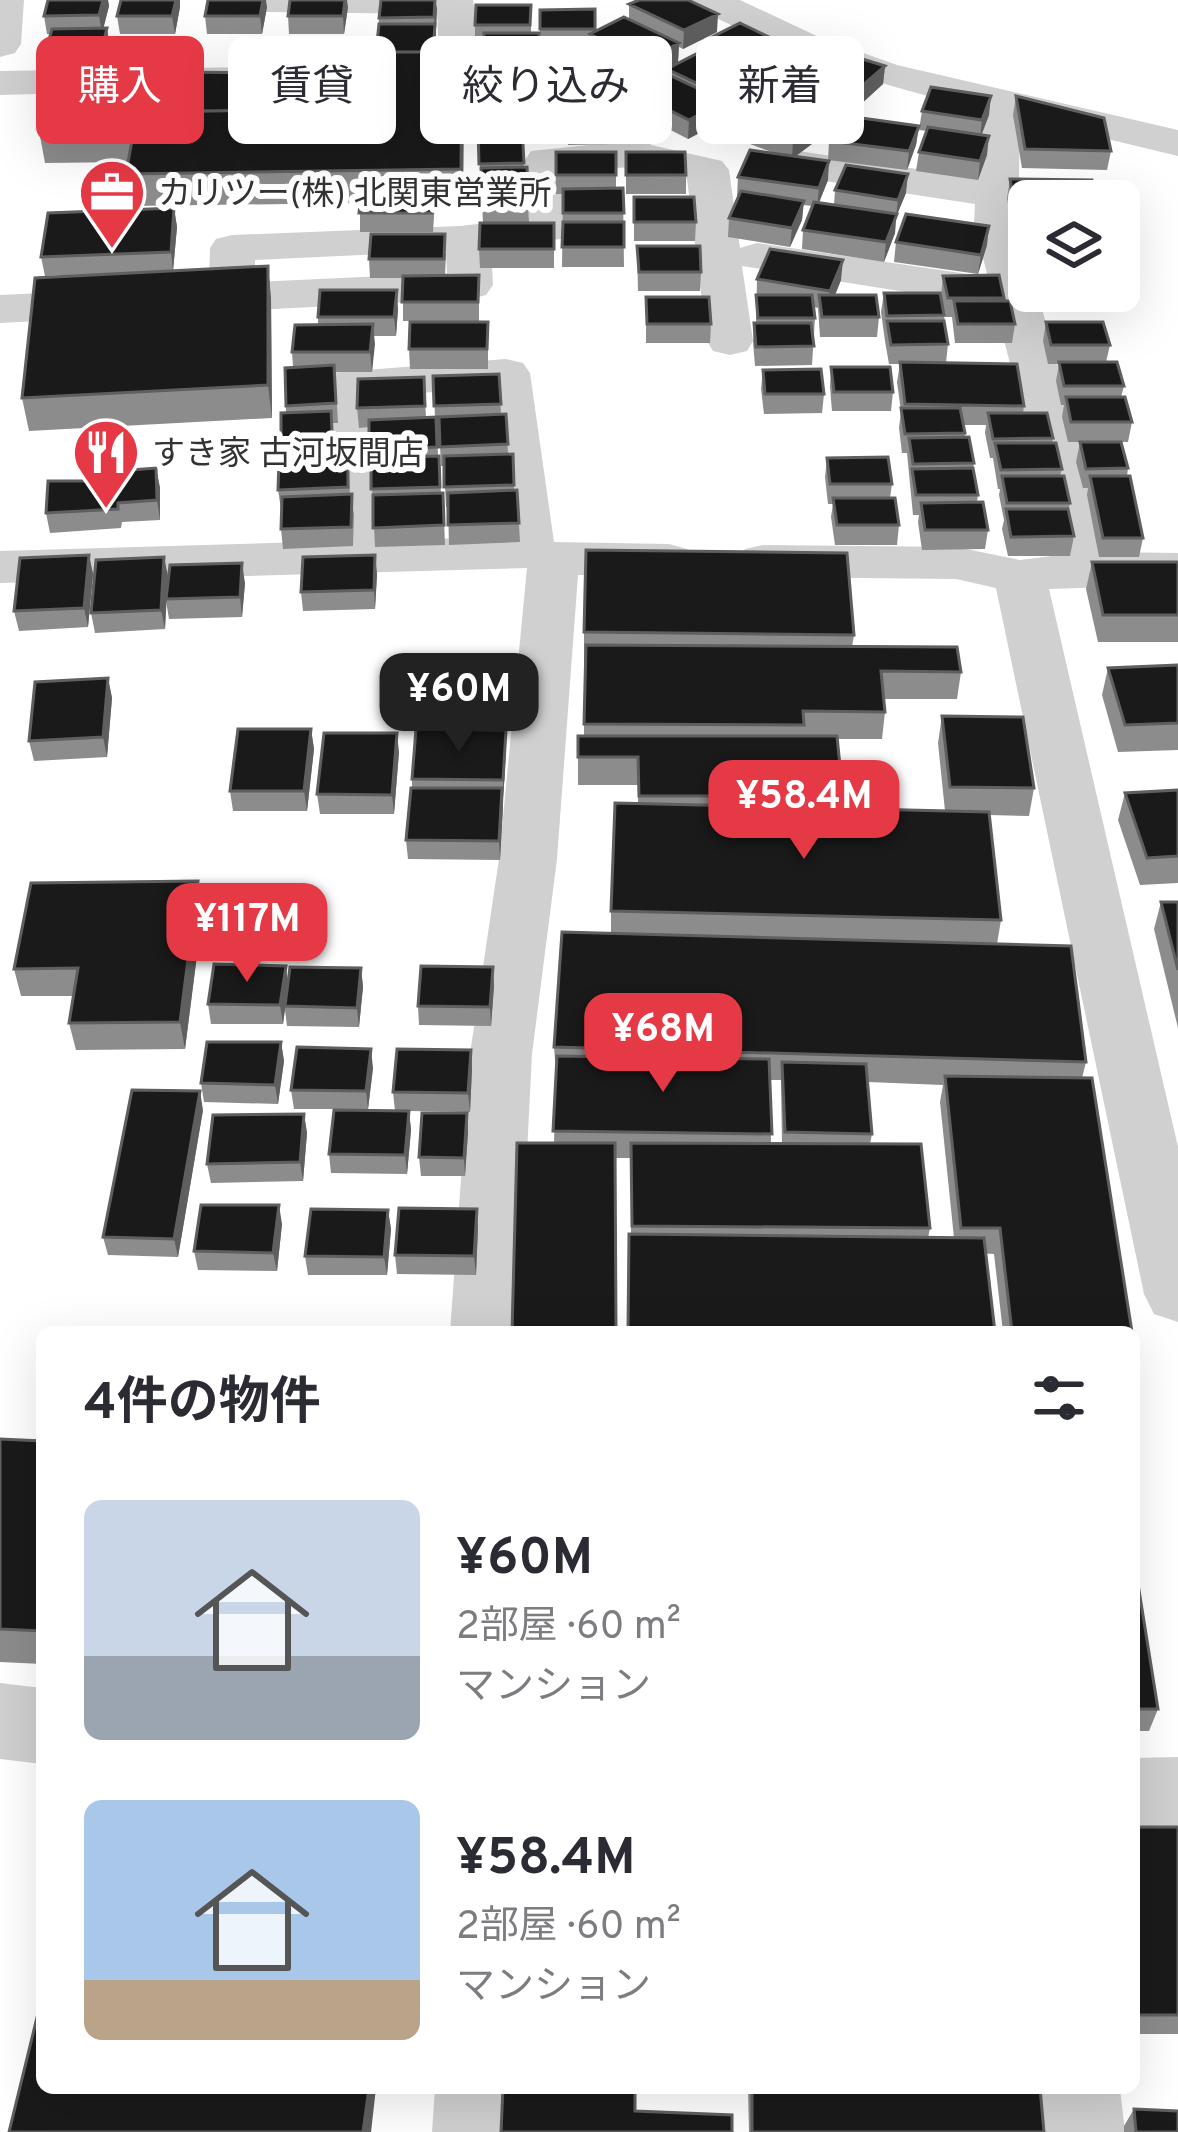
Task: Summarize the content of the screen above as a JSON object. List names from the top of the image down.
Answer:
{
  "places": {
    "office": ["カリツー(株) 北関東営業所"],
    "restaurant": ["すき家 古河坂間店"]
  },
  "page": {
    "chip": [
      "購入",
      "賃貸",
      "絞り込み",
      "新着"
    ],
    "price": [
      "¥60M",
      "¥58.4M",
      "¥117M",
      "¥68M"
    ],
    "heading": "4件の物件",
    "list": [
      {
        "name": "¥60M",
        "note": "2部屋 · 60 m² · マンション"
      },
      {
        "name": "¥58.4M",
        "note": "2部屋 · 60 m² · マンション"
      }
    ]
  }
}
